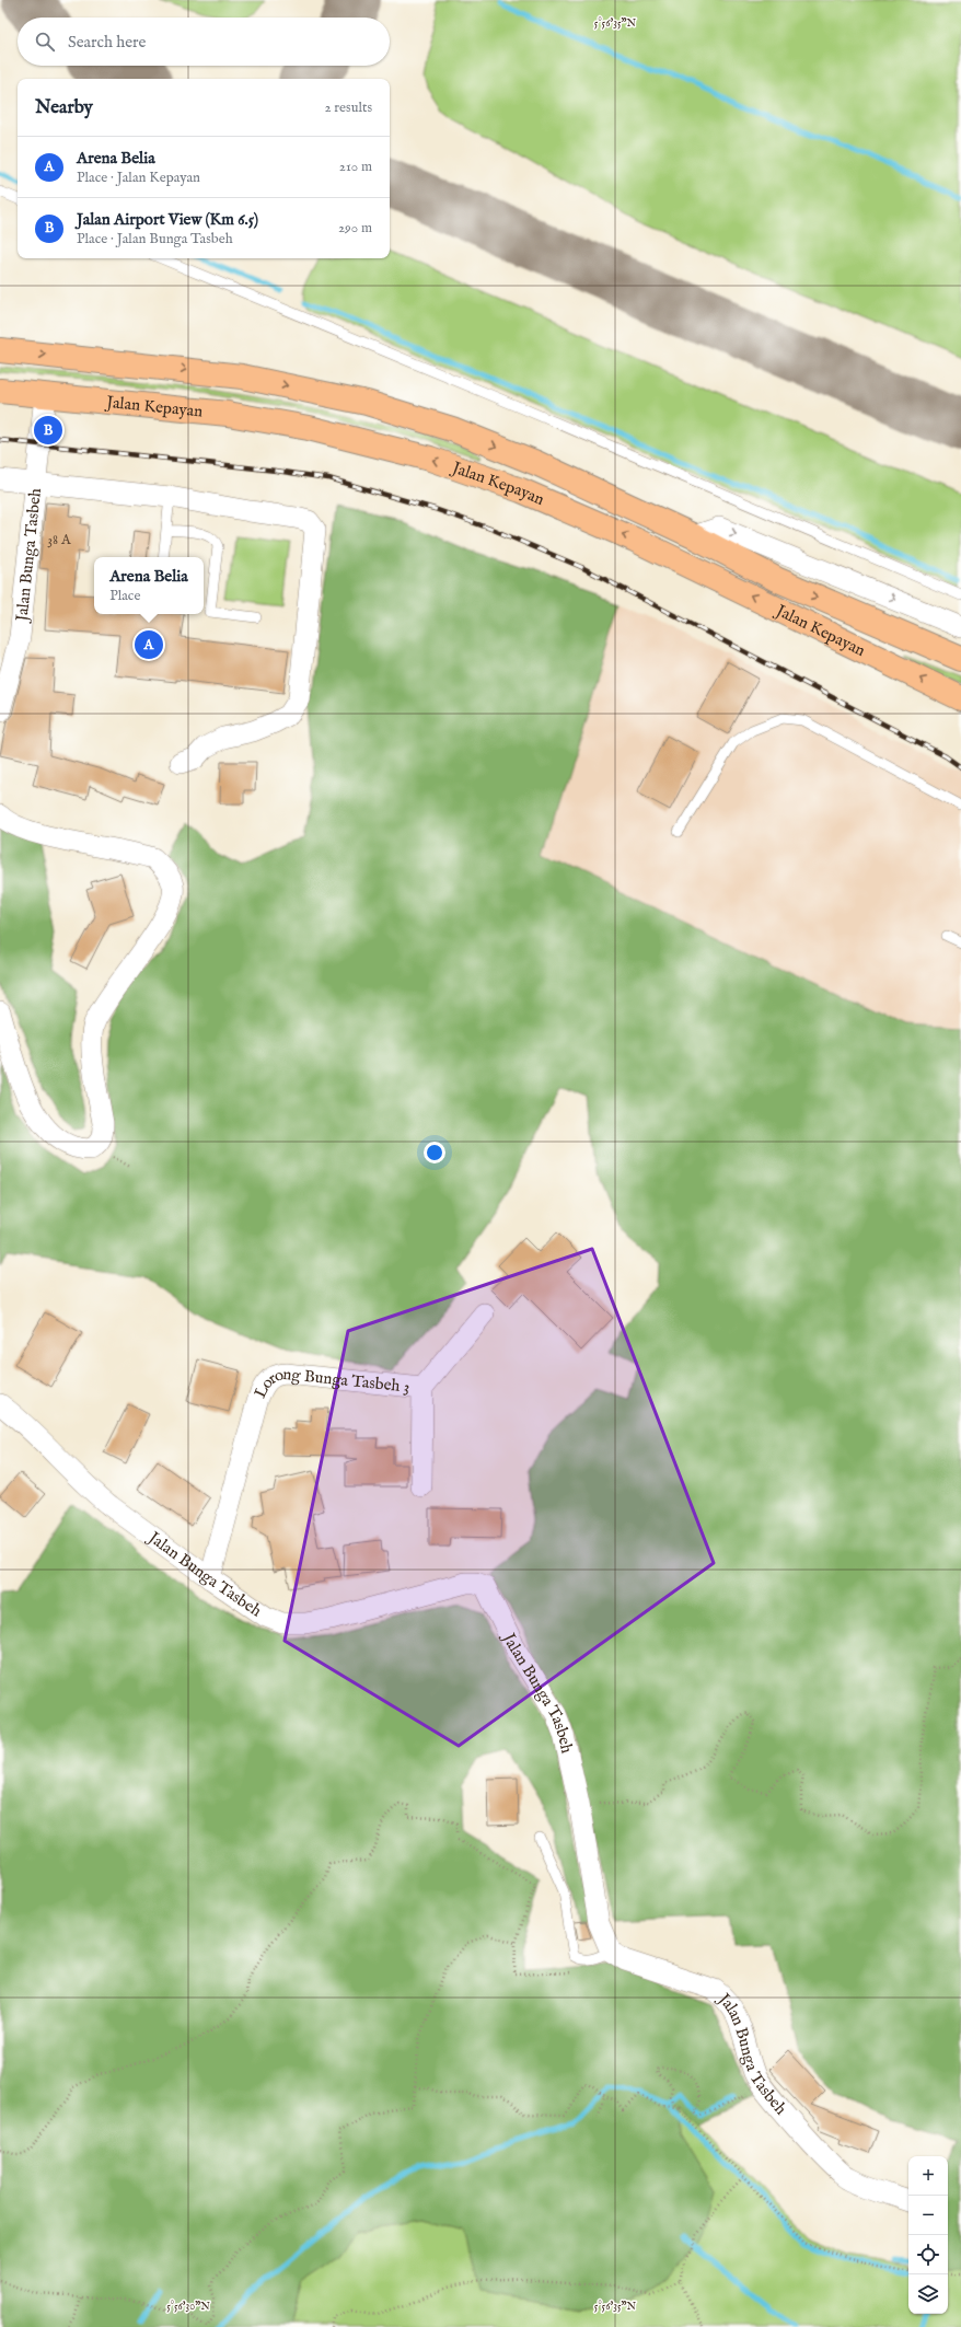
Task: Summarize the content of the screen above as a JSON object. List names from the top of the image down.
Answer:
{
  "streets": {
    "highway": ["Jalan Kepayan"],
    "street": ["Jalan Bunga Tasbeh", "Lorong Bunga Tasbeh 3"]
  },
  "crossings": [
    ["Jalan Kepayan", "Jalan Bunga Tasbeh"],
    ["Jalan Bunga Tasbeh", "Lorong Bunga Tasbeh 3"]
  ],
  "house_numbers": ["38 A"],
  "page": {
    "search": "Search here",
    "heading": ["Nearby", "2 results"],
    "list": [
      {
        "mark": "A",
        "name": "Arena Belia",
        "note": "Place · Jalan Kepayan",
        "value": "210 m"
      },
      {
        "mark": "B",
        "name": "Jalan Airport View (Km 6.5)",
        "note": "Place · Jalan Bunga Tasbeh",
        "value": "290 m"
      }
    ],
    "pins": ["B", "A"],
    "popup": ["Arena Belia", "Place"],
    "map_buttons": ["+", "−"]
  },
  "coordinates": ["5°56'35\"N", "5°56'30\"N"]
}
